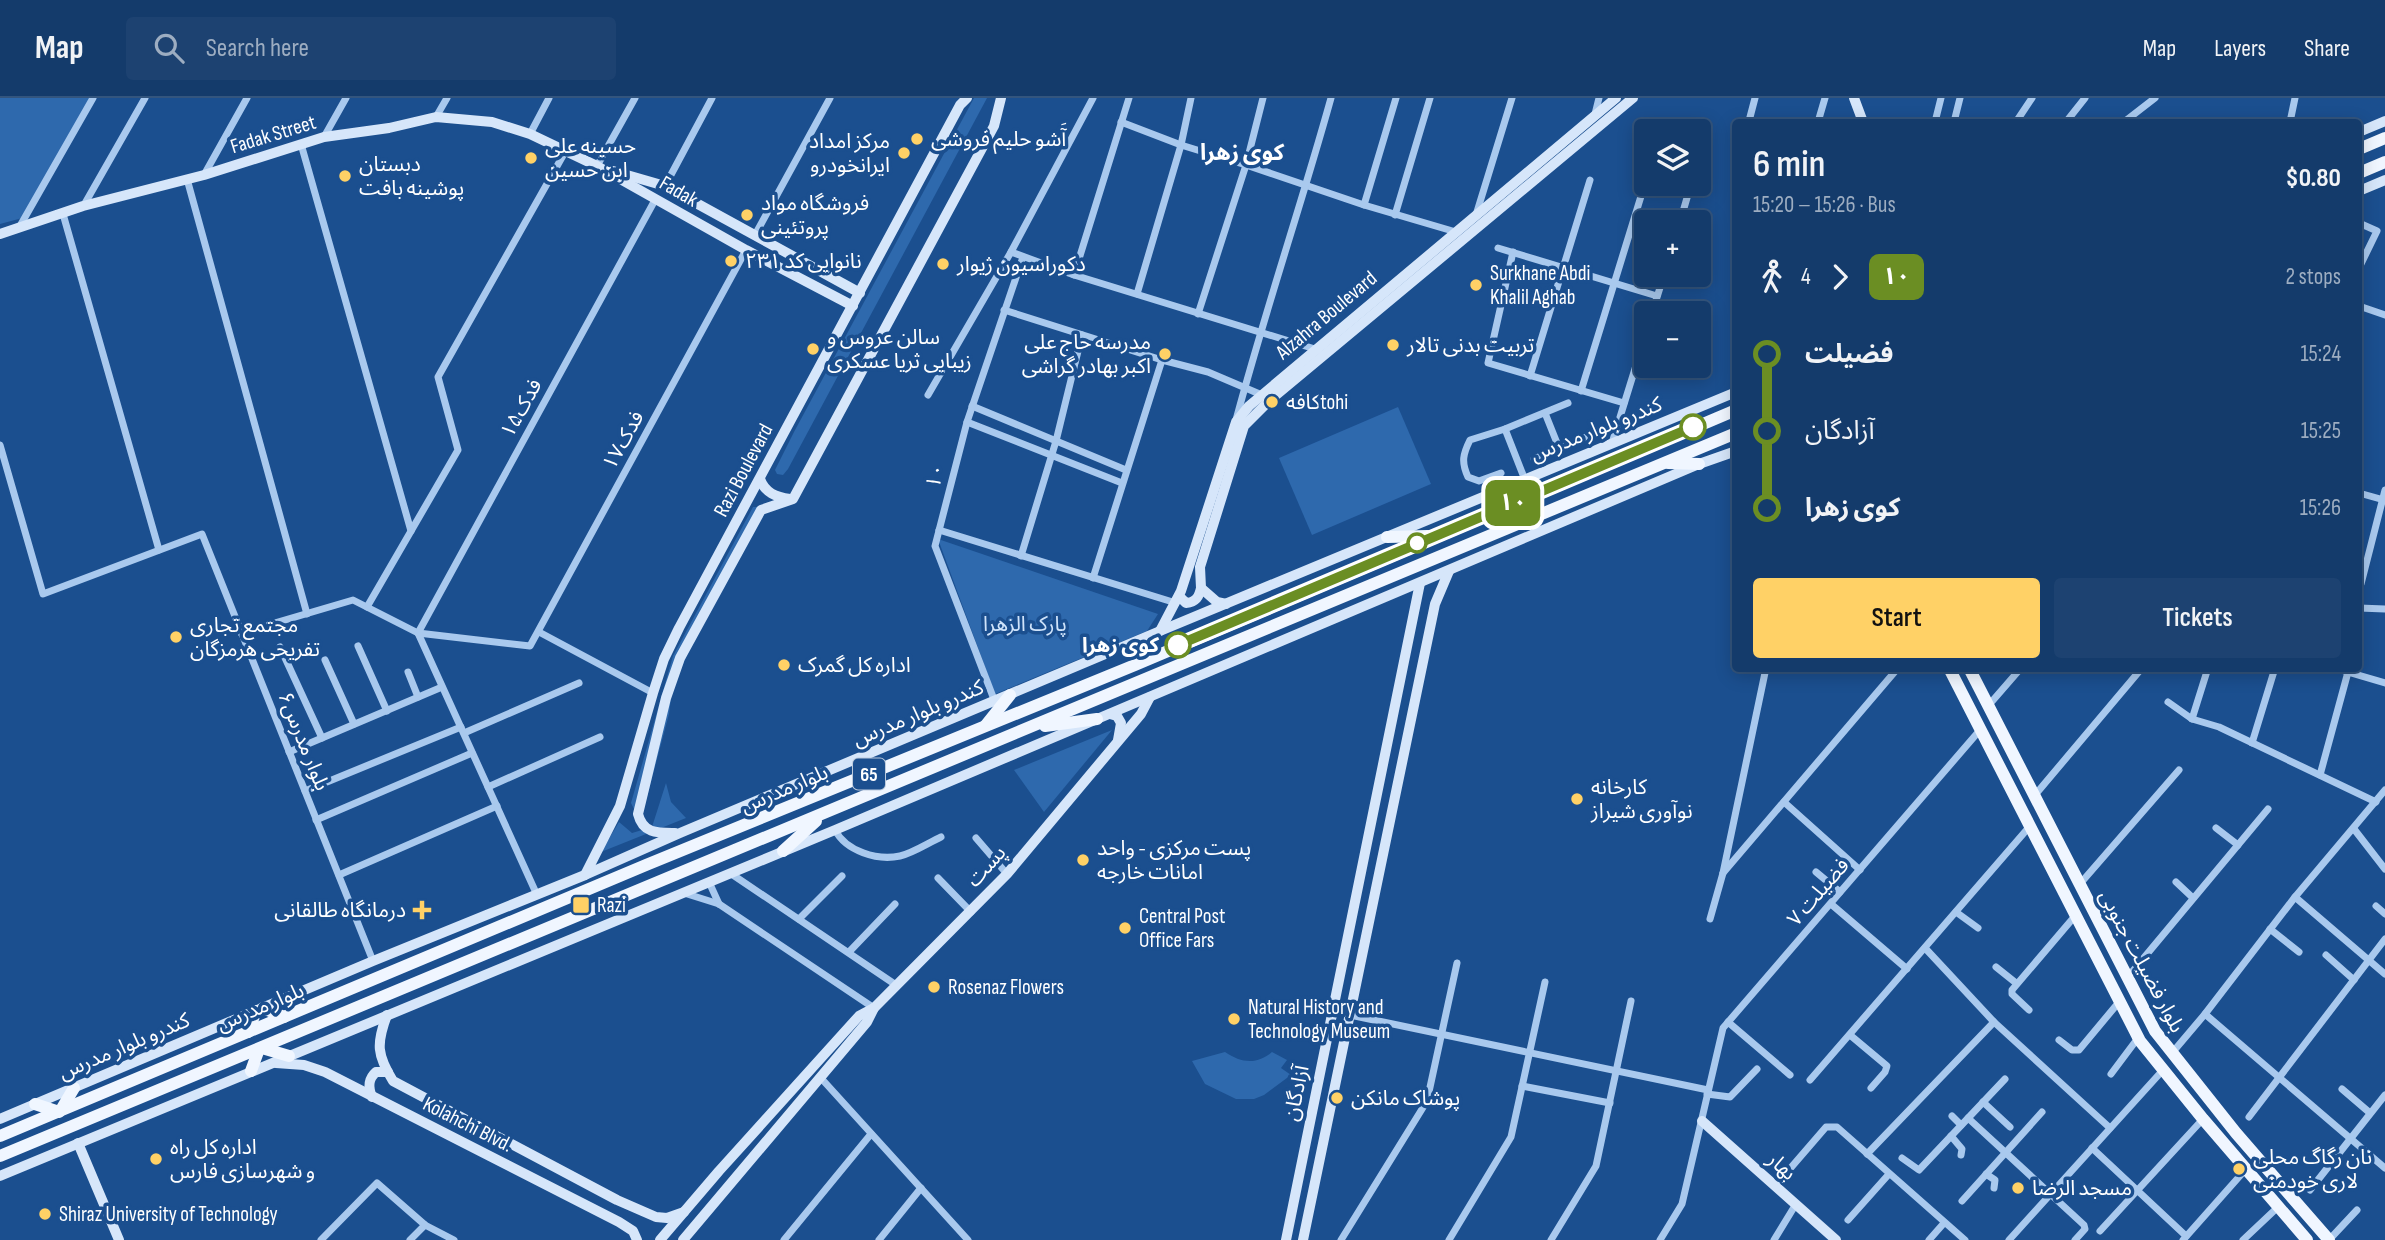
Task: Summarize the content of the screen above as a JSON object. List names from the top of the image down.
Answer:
{
  "streets": {
    "main road": [
      "Fadak Street",
      "Fadak",
      "Alzahra Boulevard",
      "کندرو بلوار مدرس",
      "Razi Boulevard",
      "65",
      "بلوار مدرس",
      "پست",
      "بلوار فضیلت جنوبی",
      "آزادگان",
      "Kolahchi Blvd.",
      "بهار"
    ],
    "street": [
      "فدک۱۵",
      "فدک۱۷",
      "۱۰",
      "بلوار مدرس۶",
      "فضیلت ۷"
    ]
  },
  "crossings": [
    ["Fadak Street", "Fadak"],
    ["Fadak", "فدک۱۵"],
    ["Fadak", "فدک۱۷"],
    ["Fadak", "Razi Boulevard"],
    ["Alzahra Boulevard", "کندرو بلوار مدرس"],
    ["فدک۱۵", "فدک۱۷"],
    ["کندرو بلوار مدرس", "Razi Boulevard"],
    ["کندرو بلوار مدرس", "۱۰"],
    ["کندرو بلوار مدرس", "بلوار مدرس۶"],
    ["پست", "Kolahchi Blvd."],
    ["فضیلت ۷", "بلوار فضیلت جنوبی"],
    ["فضیلت ۷", "بهار"]
  ],
  "districts": ["کوی زهرا"],
  "parks": ["پارک الزهرا"],
  "places": {
    "other": [
      "آَشو حلیم فروشی",
      "مرکز امداد ایرانخودرو",
      "حسینه علی ابن حسین",
      "دبستان پوشینه بافت",
      "فروشگاه مواد پروتئینی",
      "نانوایی کد ۲۳۱",
      "دکوراسیون ژیوار",
      "Surkhane Abdi Khalil Aghab",
      "تربیت بدنی تالار",
      "سالن عروس و زیبایی ثریا عسکری",
      "مدرسه حاج علی اکبر بهادر گراشی",
      "کافهtohi",
      "مجتمع تجاری تفریحی هرمزگان",
      "کوی زهرا",
      "اداره کل گمرک",
      "کارخانه نوآوری شیراز",
      "پست مرکزی - واحد امانات خارجه",
      "Central Post Office Fars",
      "Rosenaz Flowers",
      "Natural History and Technology Museum",
      "پوشاک مانکن",
      "اداره کل راه و شهرسازی فارس",
      "نان رگاگ محلی لاری خودمنی",
      "مسجد الرضا",
      "Shiraz University of Technology"
    ],
    "transit": ["Razi"],
    "health": ["درمانگاه طالقانی"]
  },
  "lines": ["bus line ۱۰"],
  "page": {
    "header": "Map",
    "search": "Search here",
    "nav": ["Map", "Layers", "Share"],
    "on_map": "۱۰",
    "map_buttons": ["+", "−"],
    "heading": ["6 min", "15:20 – 15:26 · Bus", "$0.80"],
    "legs": ["4", "۱۰", "2 stops"],
    "list": [
      {
        "name": "فضیلت",
        "value": "15:24"
      },
      {
        "name": "آزادگان",
        "value": "15:25"
      },
      {
        "name": "کوی زهرا",
        "value": "15:26"
      }
    ],
    "buttons": ["Start", "Tickets"]
  }
}
